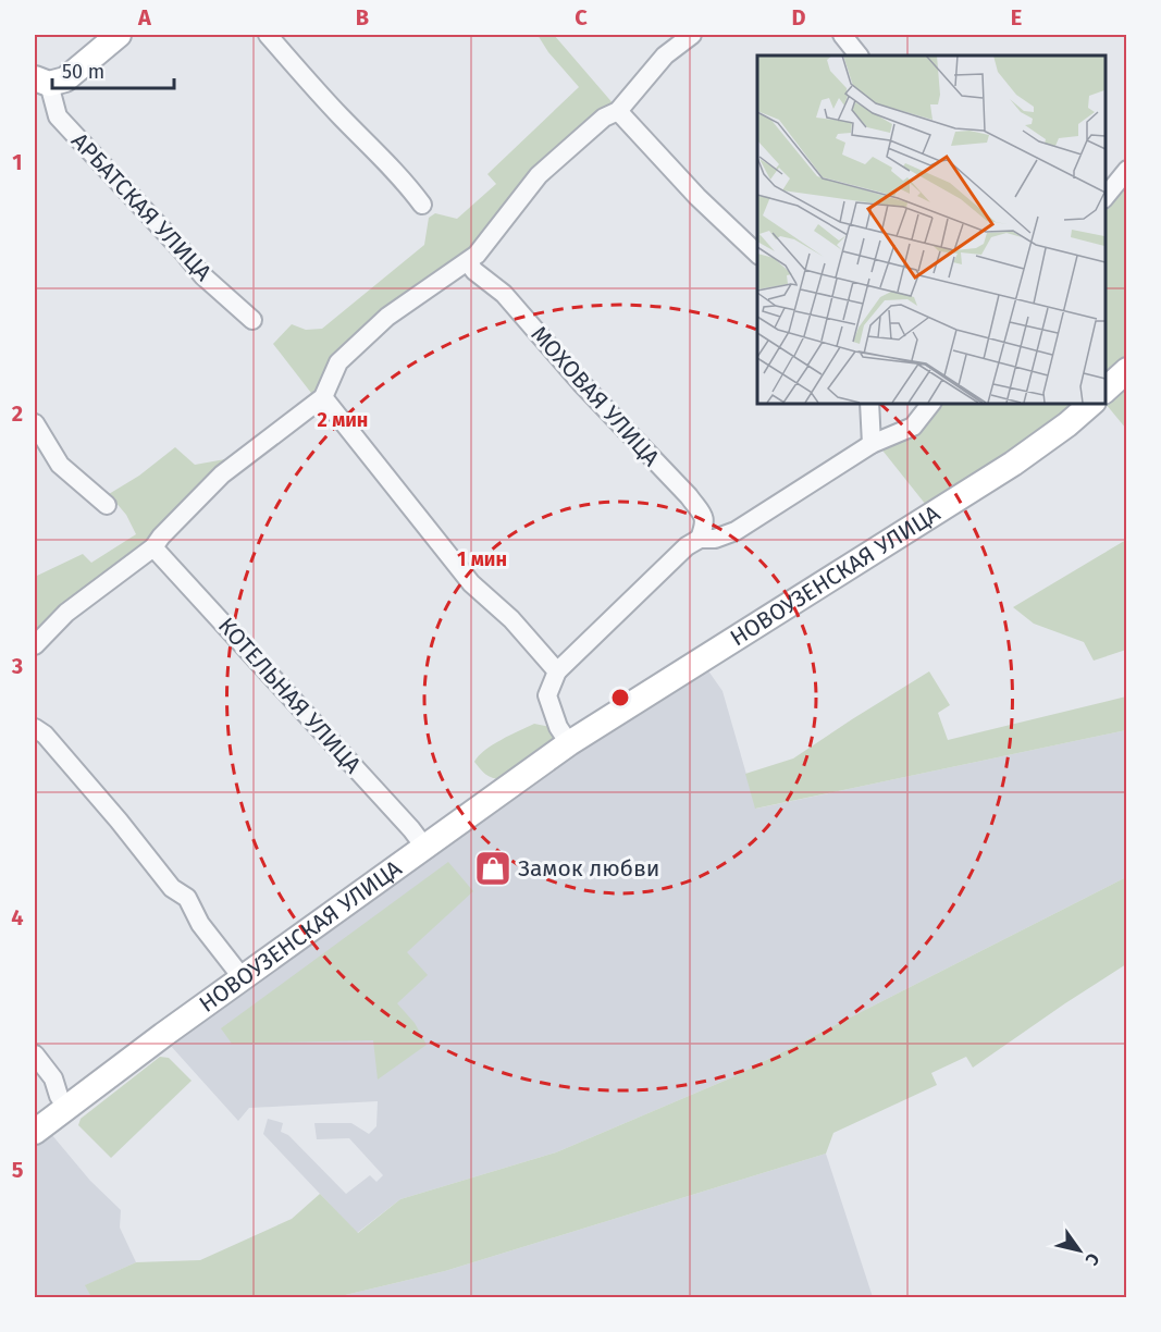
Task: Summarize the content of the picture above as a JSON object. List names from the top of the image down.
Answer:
{
  "streets": {
    "main road": ["НОВОУЗЕНСКАЯ УЛИЦА"],
    "street": ["АРБАТСКАЯ УЛИЦА", "МОХОВАЯ УЛИЦА", "КОТЕЛЬНАЯ УЛИЦА"]
  },
  "crossings": [
    ["НОВОУЗЕНСКАЯ УЛИЦА", "КОТЕЛЬНАЯ УЛИЦА"]
  ],
  "places": {
    "shop": ["Замок любви"]
  },
  "scale_bar": "50 m",
  "north": "bottom right",
  "grid": {
    "columns": [
      "A",
      "B",
      "C",
      "D",
      "E"
    ],
    "rows": [
      "1",
      "2",
      "3",
      "4",
      "5"
    ]
  },
  "rings": ["2 мин", "1 мин"]
}
